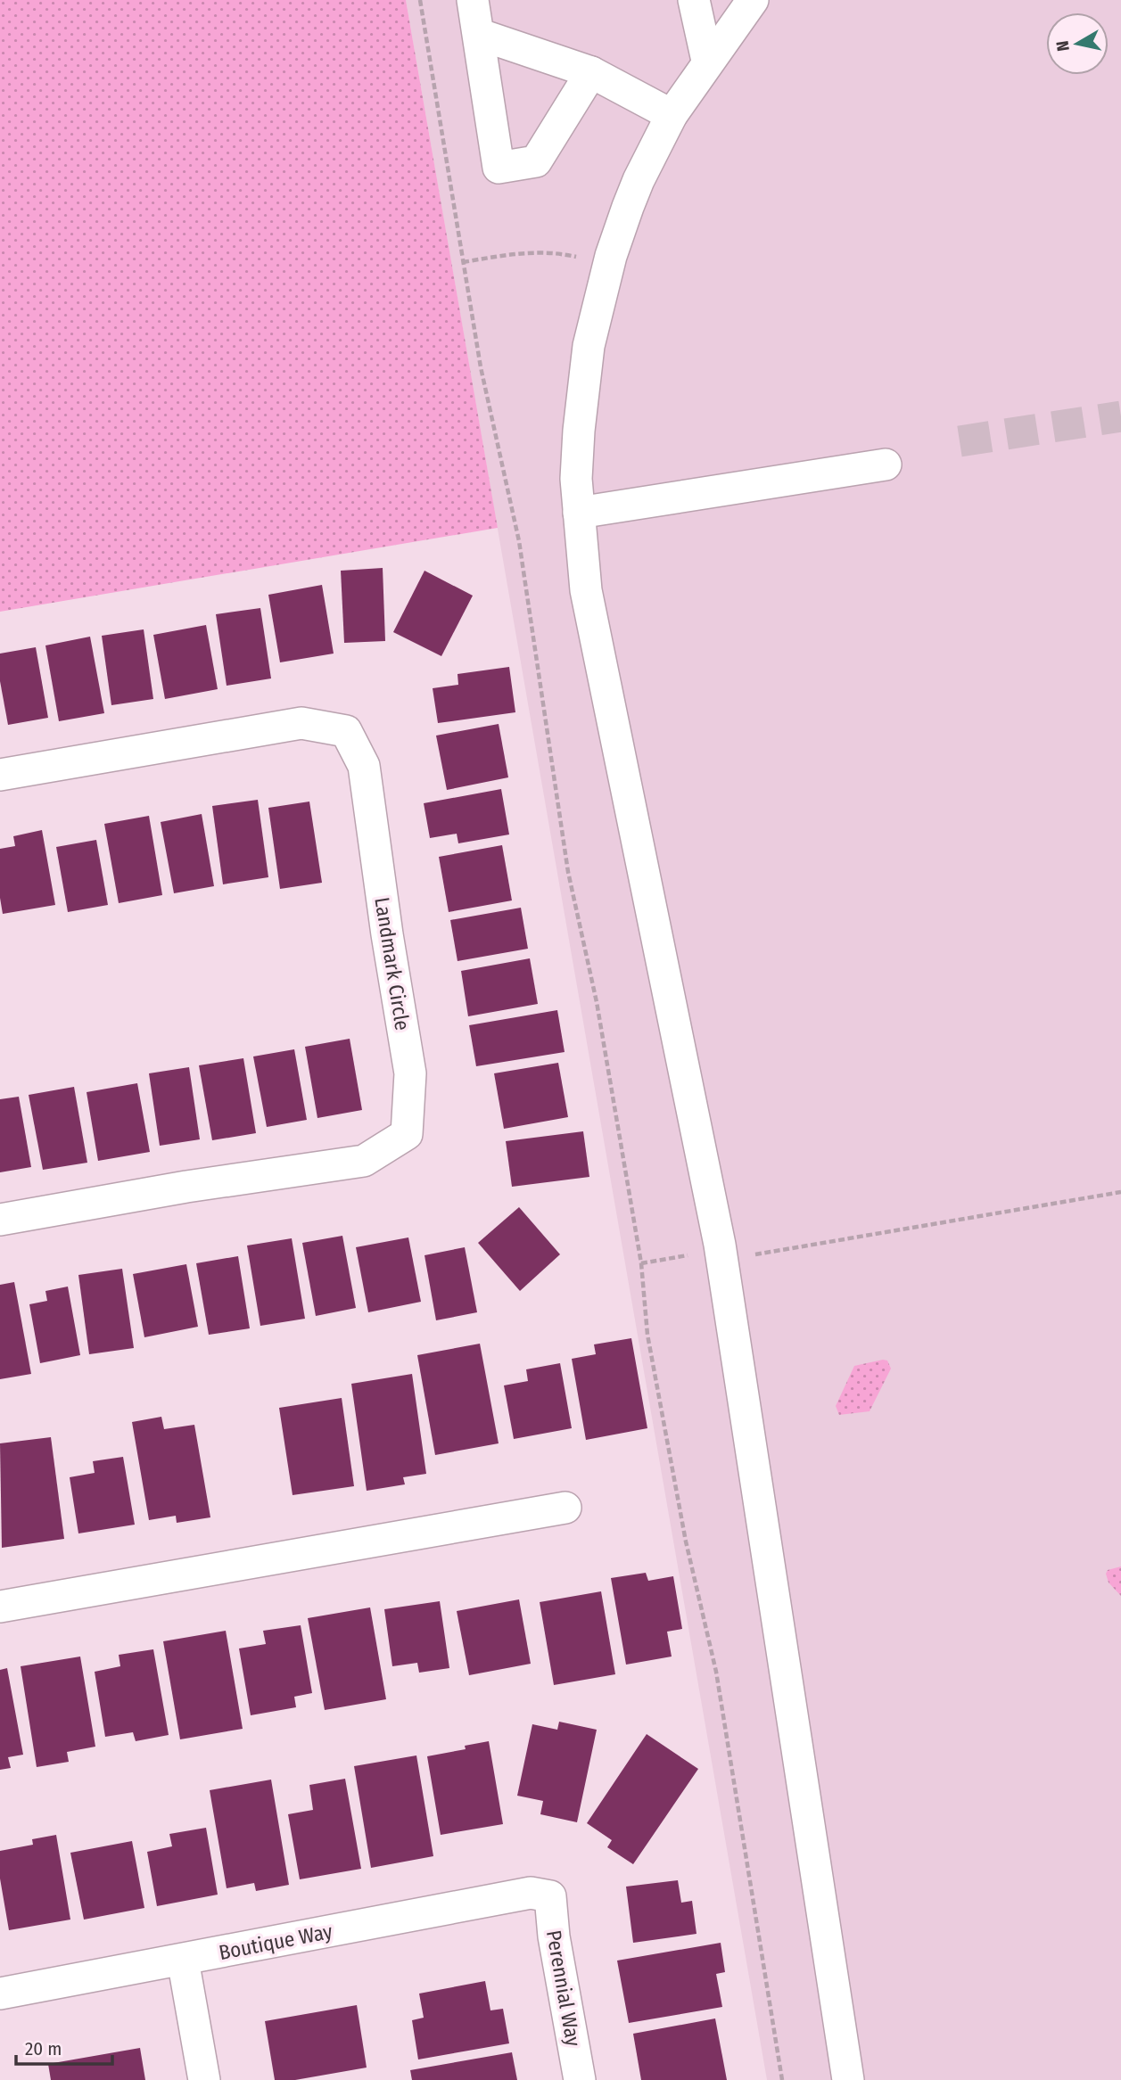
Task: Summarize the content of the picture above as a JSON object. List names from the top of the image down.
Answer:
{
  "streets": {
    "street": ["Landmark Circle", "Boutique Way", "Perennial Way"]
  },
  "crossings": [
    ["Boutique Way", "Perennial Way"]
  ],
  "scale_bar": "20 m",
  "north": "left"
}
